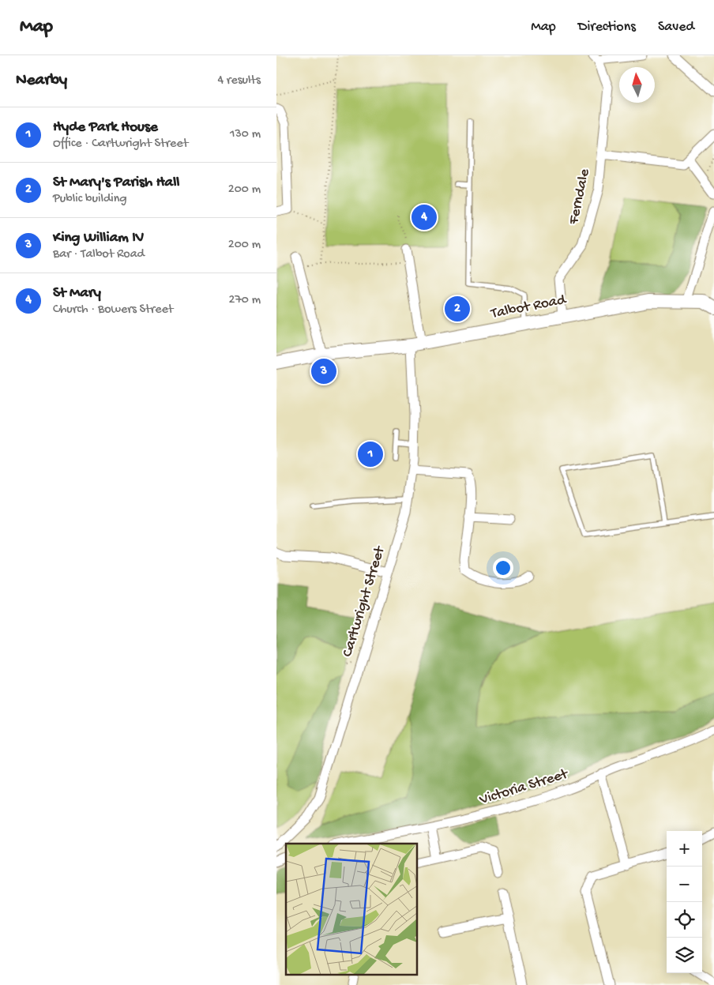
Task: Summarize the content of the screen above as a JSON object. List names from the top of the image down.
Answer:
{
  "streets": {
    "street": [
      "Ferndale",
      "Talbot Road",
      "Cartwright Street",
      "Victoria Street"
    ]
  },
  "crossings": [
    ["Ferndale", "Talbot Road"],
    ["Talbot Road", "Cartwright Street"]
  ],
  "north": "top",
  "page": {
    "header": "Map",
    "nav": ["Map", "Directions", "Saved"],
    "heading": ["Nearby", "4 results"],
    "list": [
      {
        "mark": "1",
        "name": "Hyde Park House",
        "note": "Office · Cartwright Street",
        "value": "130 m"
      },
      {
        "mark": "2",
        "name": "St Mary's Parish Hall",
        "note": "Public building",
        "value": "200 m"
      },
      {
        "mark": "3",
        "name": "King William IV",
        "note": "Bar · Talbot Road",
        "value": "200 m"
      },
      {
        "mark": "4",
        "name": "St Mary",
        "note": "Church · Bowers Street",
        "value": "270 m"
      }
    ],
    "pins": [
      "4",
      "2",
      "3",
      "1"
    ],
    "map_buttons": ["+", "−"]
  }
}
